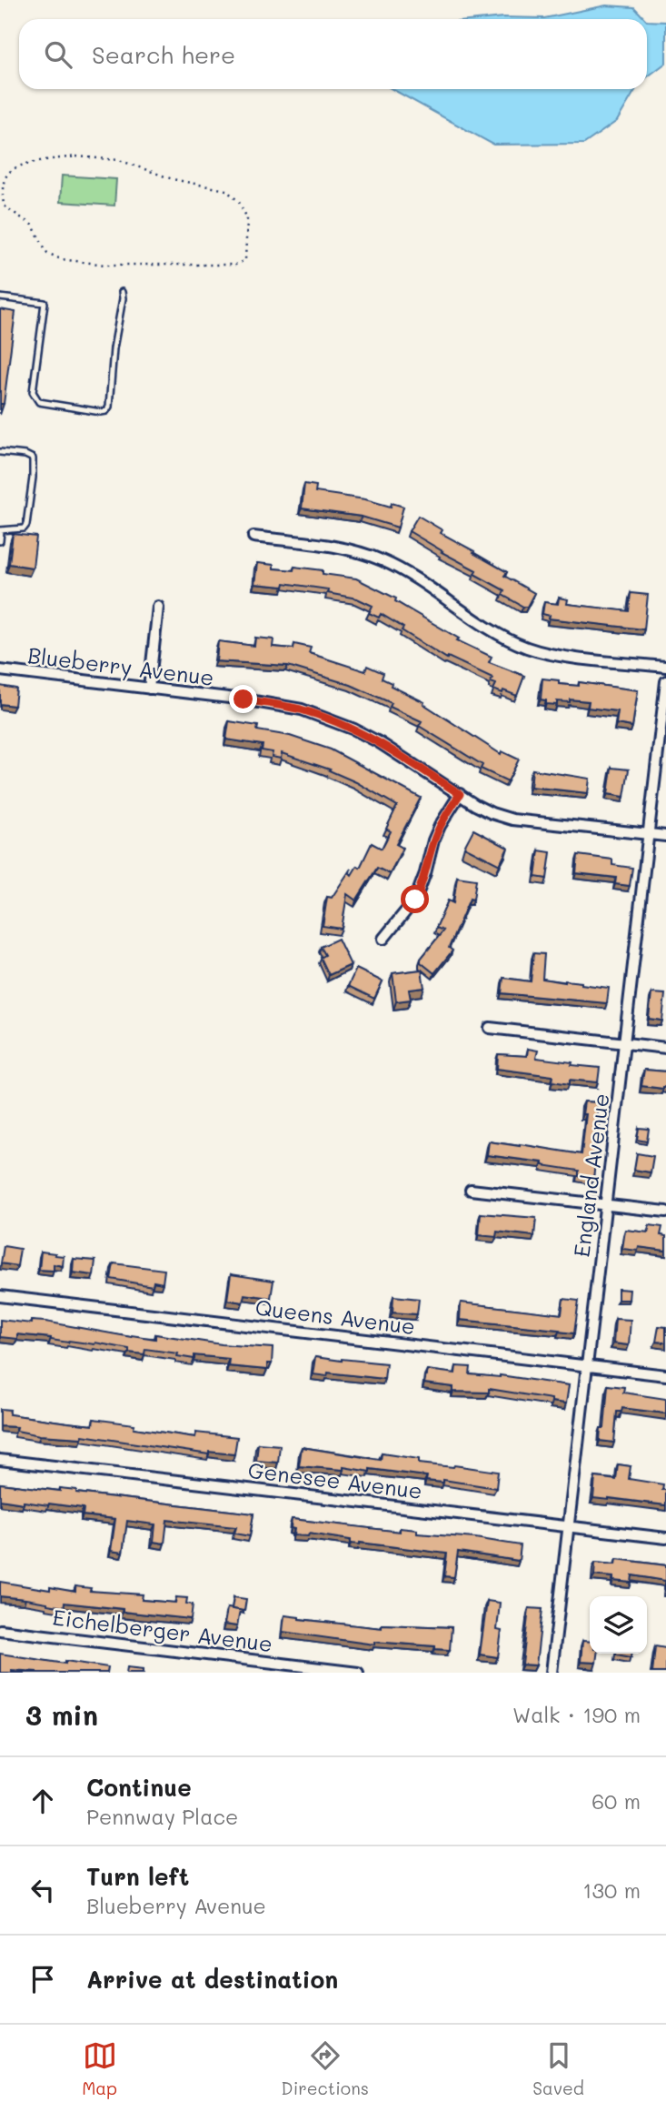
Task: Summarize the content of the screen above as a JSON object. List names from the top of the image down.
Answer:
{
  "streets": {
    "street": [
      "Blueberry Avenue",
      "England Avenue",
      "Queens Avenue",
      "Genesee Avenue",
      "Eichelberger Avenue"
    ]
  },
  "crossings": [
    ["Blueberry Avenue", "England Avenue"],
    ["England Avenue", "Queens Avenue"],
    ["England Avenue", "Genesee Avenue"]
  ],
  "page": {
    "search": "Search here",
    "heading": ["3 min", "Walk · 190 m"],
    "list": [
      ["Continue", "Pennway Place", "60 m"],
      ["Turn left", "Blueberry Avenue", "130 m"],
      "Arrive at destination"
    ],
    "nav": ["Map", "Directions", "Saved"]
  }
}
